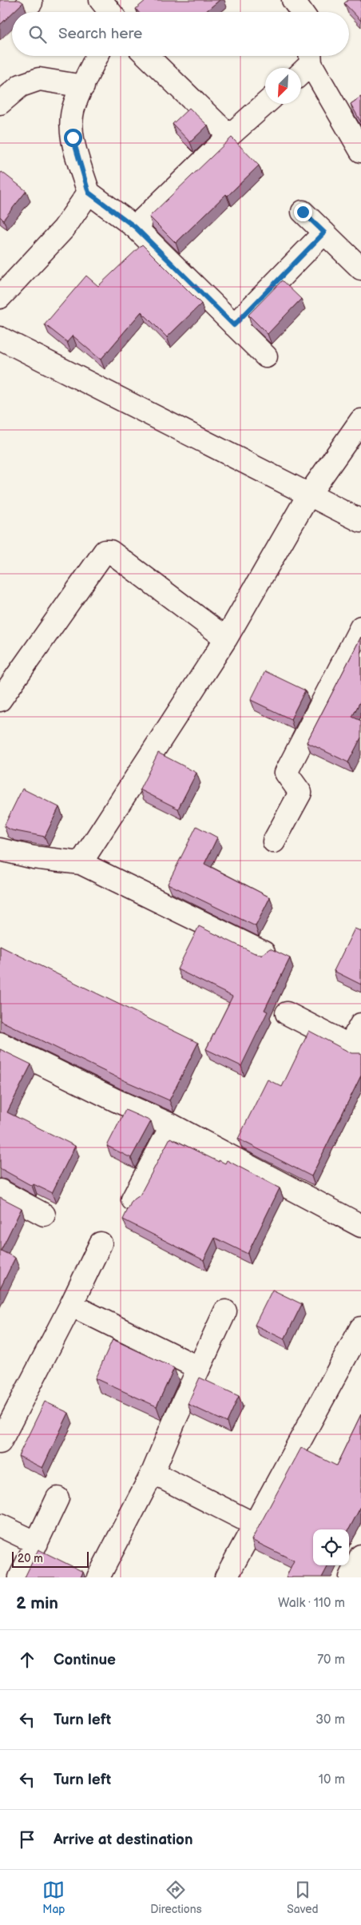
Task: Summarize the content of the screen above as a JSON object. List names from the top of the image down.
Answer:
{
  "scale_bar": "20 m",
  "north": "bottom left",
  "page": {
    "search": "Search here",
    "scale": "20 m",
    "heading": ["2 min", "Walk · 110 m"],
    "list": [
      ["Continue", "70 m"],
      ["Turn left", "30 m"],
      ["Turn left", "10 m"],
      "Arrive at destination"
    ],
    "nav": ["Map", "Directions", "Saved"]
  }
}
